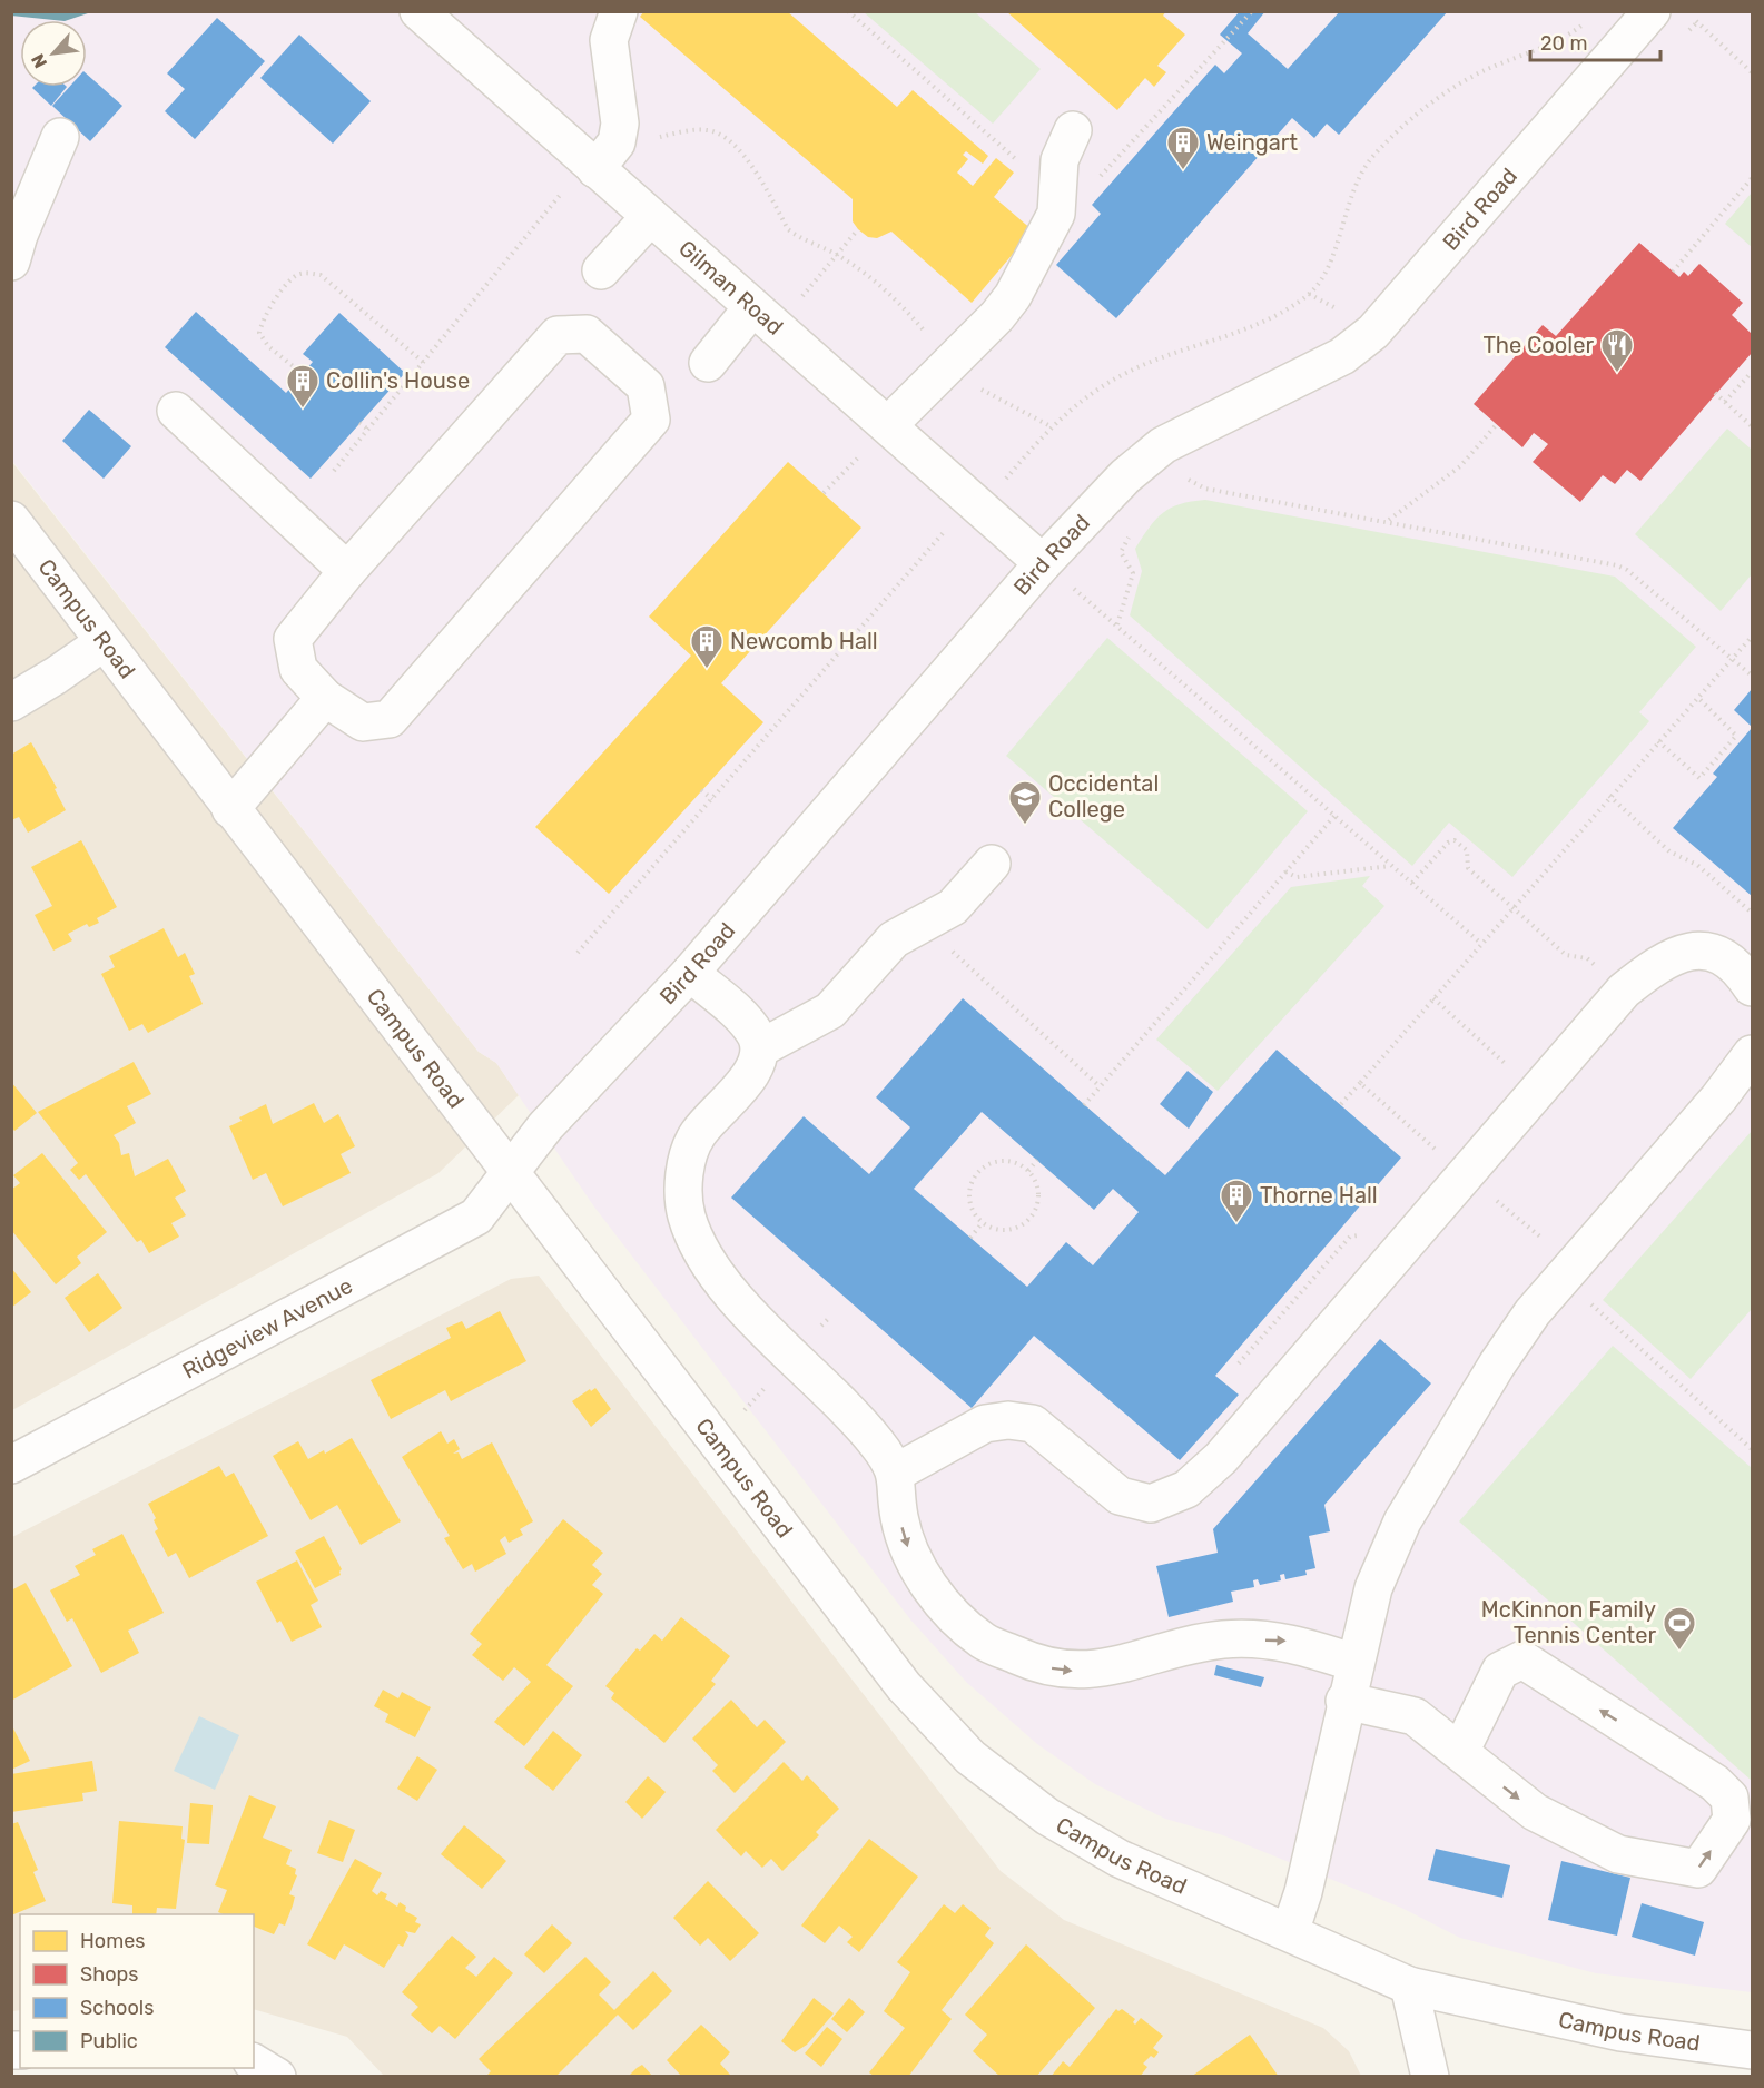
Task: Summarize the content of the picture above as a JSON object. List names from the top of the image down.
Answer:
{
  "streets": {
    "street": [
      "Bird Road",
      "Gilman Road",
      "Campus Road",
      "Ridgeview Avenue"
    ]
  },
  "crossings": [
    ["Bird Road", "Gilman Road"],
    ["Bird Road", "Campus Road"],
    ["Bird Road", "Ridgeview Avenue"],
    ["Campus Road", "Ridgeview Avenue"]
  ],
  "places": {
    "building": [
      "Weingart",
      "Collin's House",
      "Newcomb Hall",
      "Thorne Hall"
    ],
    "restaurant": ["The Cooler"],
    "school or university": ["Occidental College"],
    "sports": ["McKinnon Family Tennis Center"]
  },
  "legend": [
    "Homes",
    "Shops",
    "Schools",
    "Public"
  ],
  "scale_bar": "20 m",
  "north": "bottom left"
}
